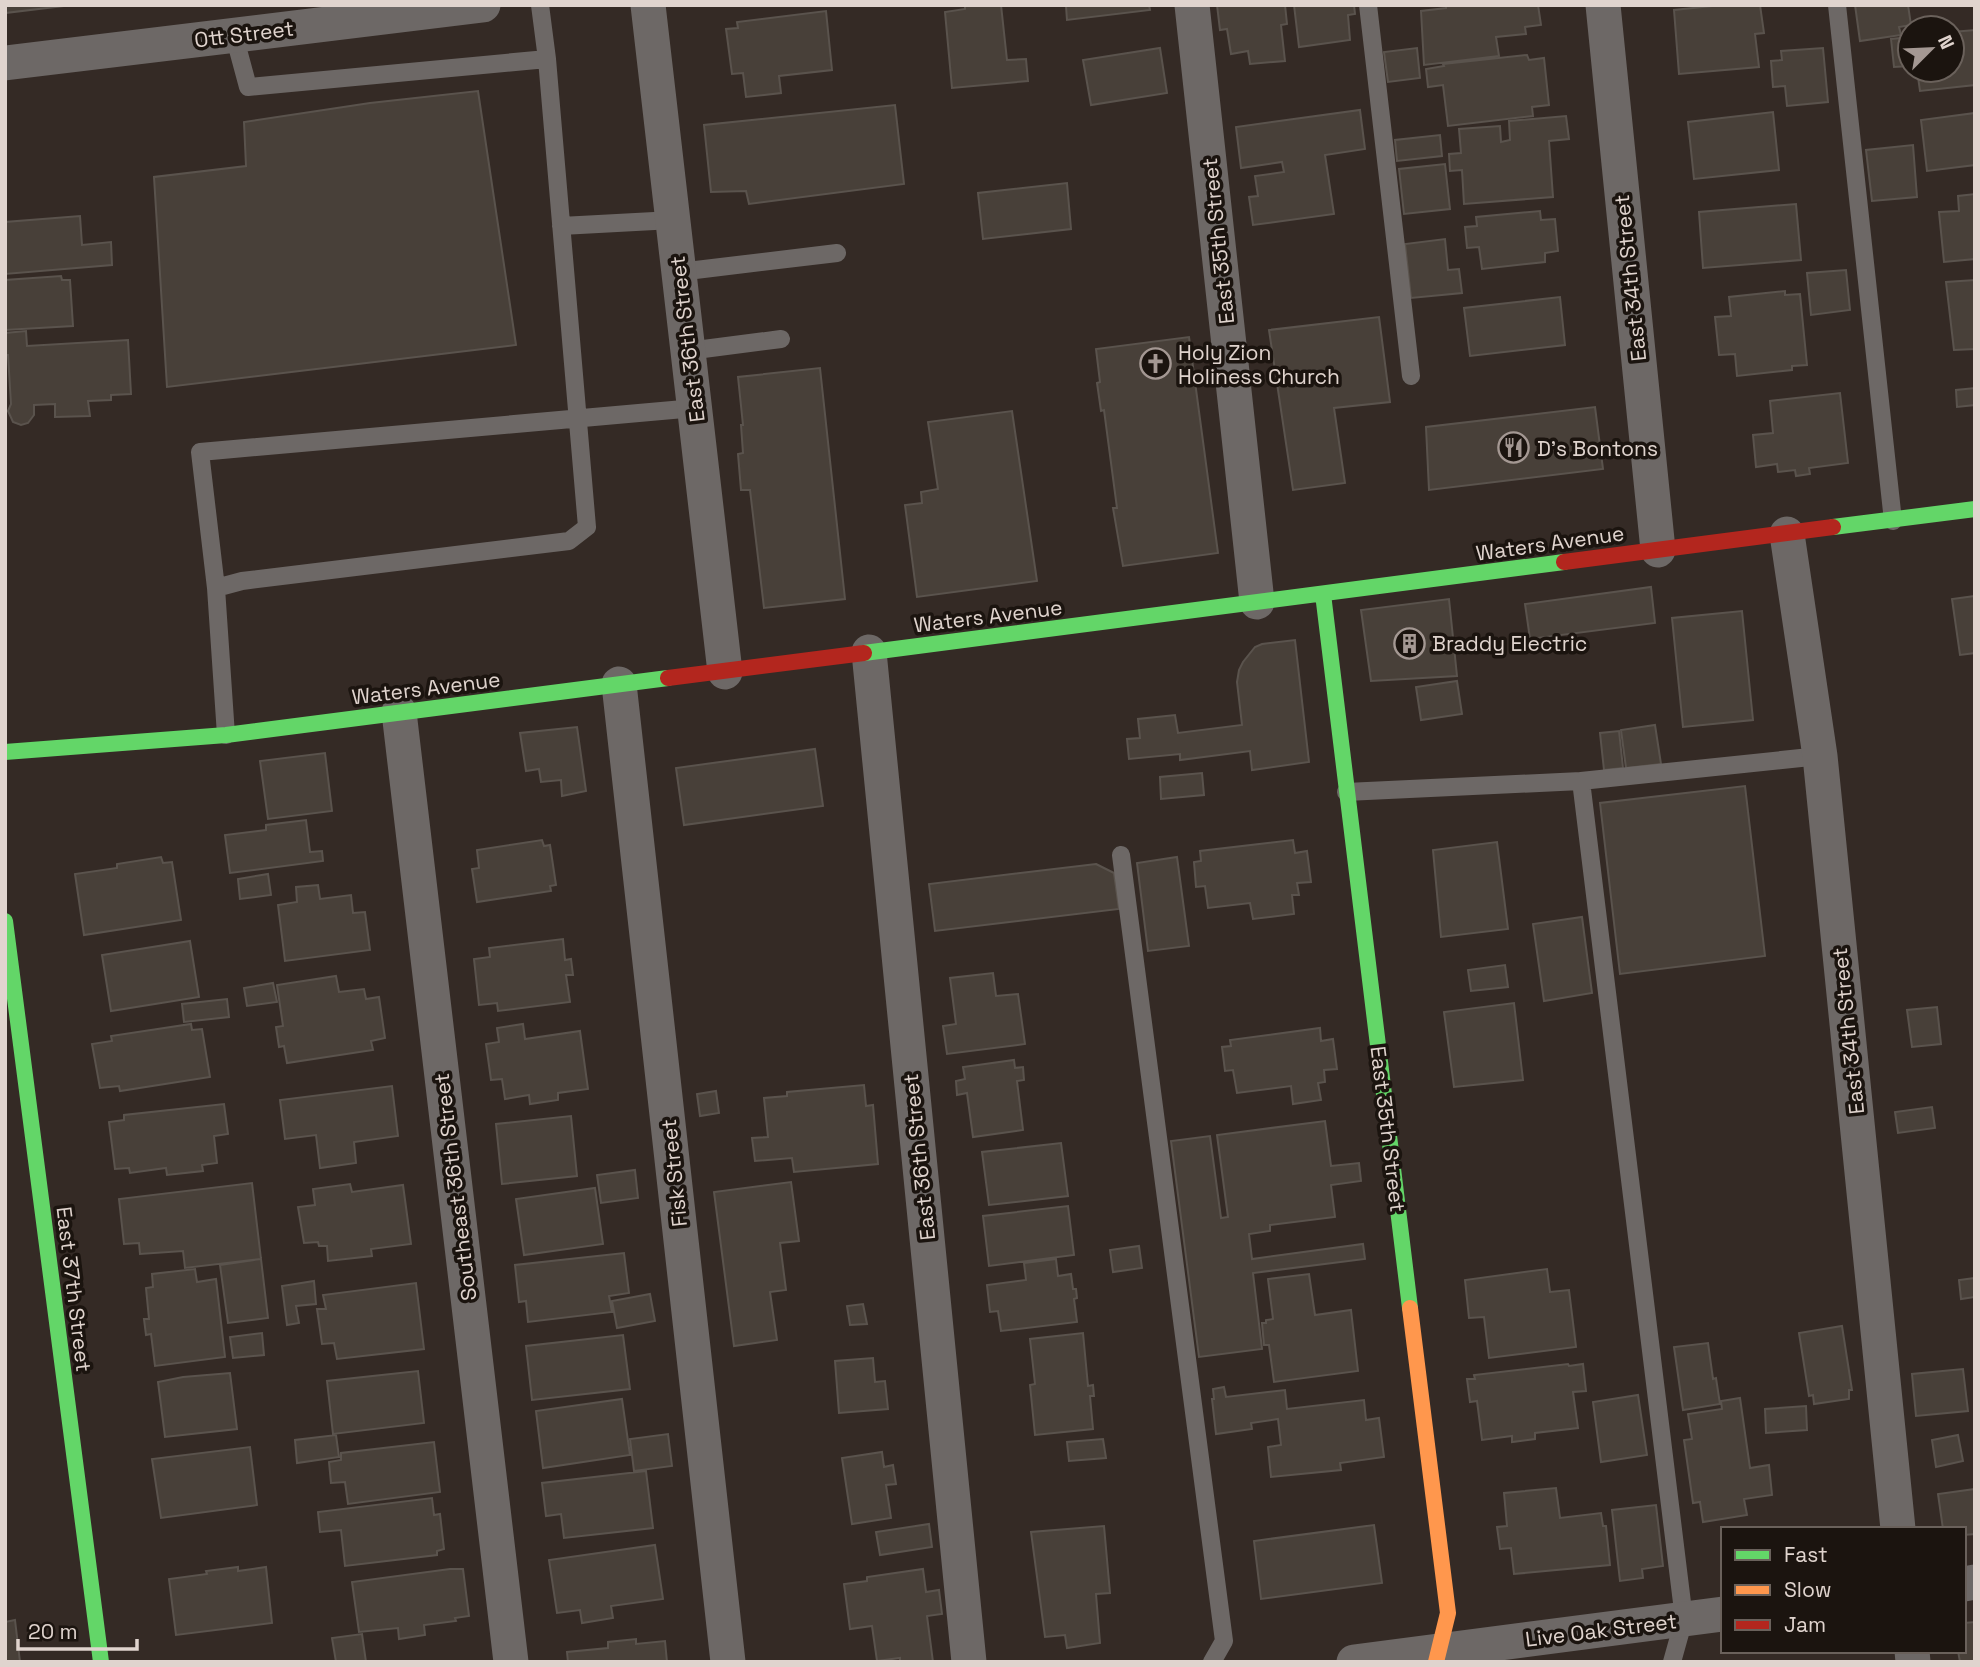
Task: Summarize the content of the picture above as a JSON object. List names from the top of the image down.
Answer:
{
  "streets": {
    "main road": ["East 35th Street", "Waters Avenue", "East 37th Street"],
    "street": [
      "Ott Street",
      "East 34th Street",
      "East 36th Street",
      "Fisk Street",
      "Southeast 36th Street",
      "Live Oak Street"
    ]
  },
  "crossings": [
    ["East 35th Street", "Waters Avenue"],
    ["East 35th Street", "Live Oak Street"],
    ["East 34th Street", "Waters Avenue"],
    ["East 36th Street", "Waters Avenue"],
    ["Waters Avenue", "Fisk Street"],
    ["Waters Avenue", "Southeast 36th Street"]
  ],
  "places": {
    "church": ["Holy Zion Holiness Church"],
    "restaurant": ["D's Bontons"],
    "building": ["Braddy Electric"]
  },
  "legend": ["Fast", "Slow", "Jam"],
  "scale_bar": "20 m",
  "north": "top right"
}
